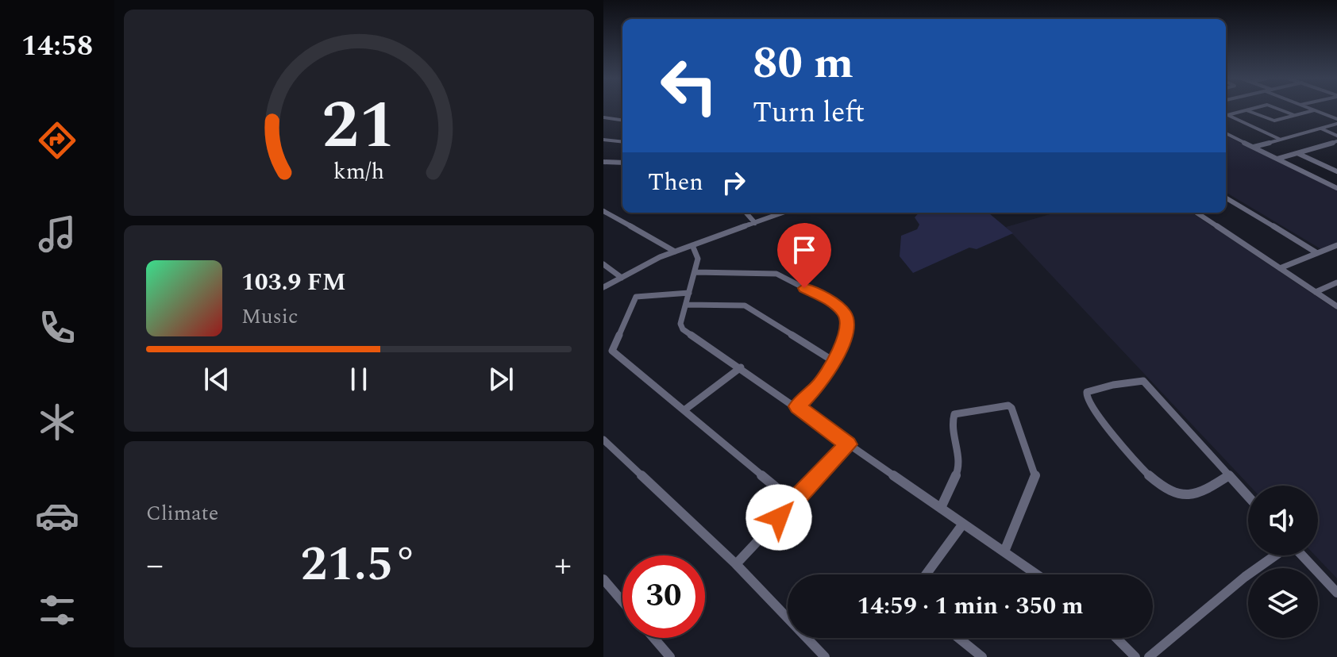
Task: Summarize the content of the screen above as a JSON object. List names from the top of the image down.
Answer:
{
  "page": {
    "tabs": "14:58",
    "turn": ["80 m", "Turn left"],
    "then": "Then",
    "song": ["103.9 FM", "Music"],
    "tile": "Climate",
    "heat": ["−", "21.5°", "+"],
    "limit": "30",
    "trip": "14:59 · 1 min · 350 m",
    "gauge": ["21", "km/h"]
  }
}
